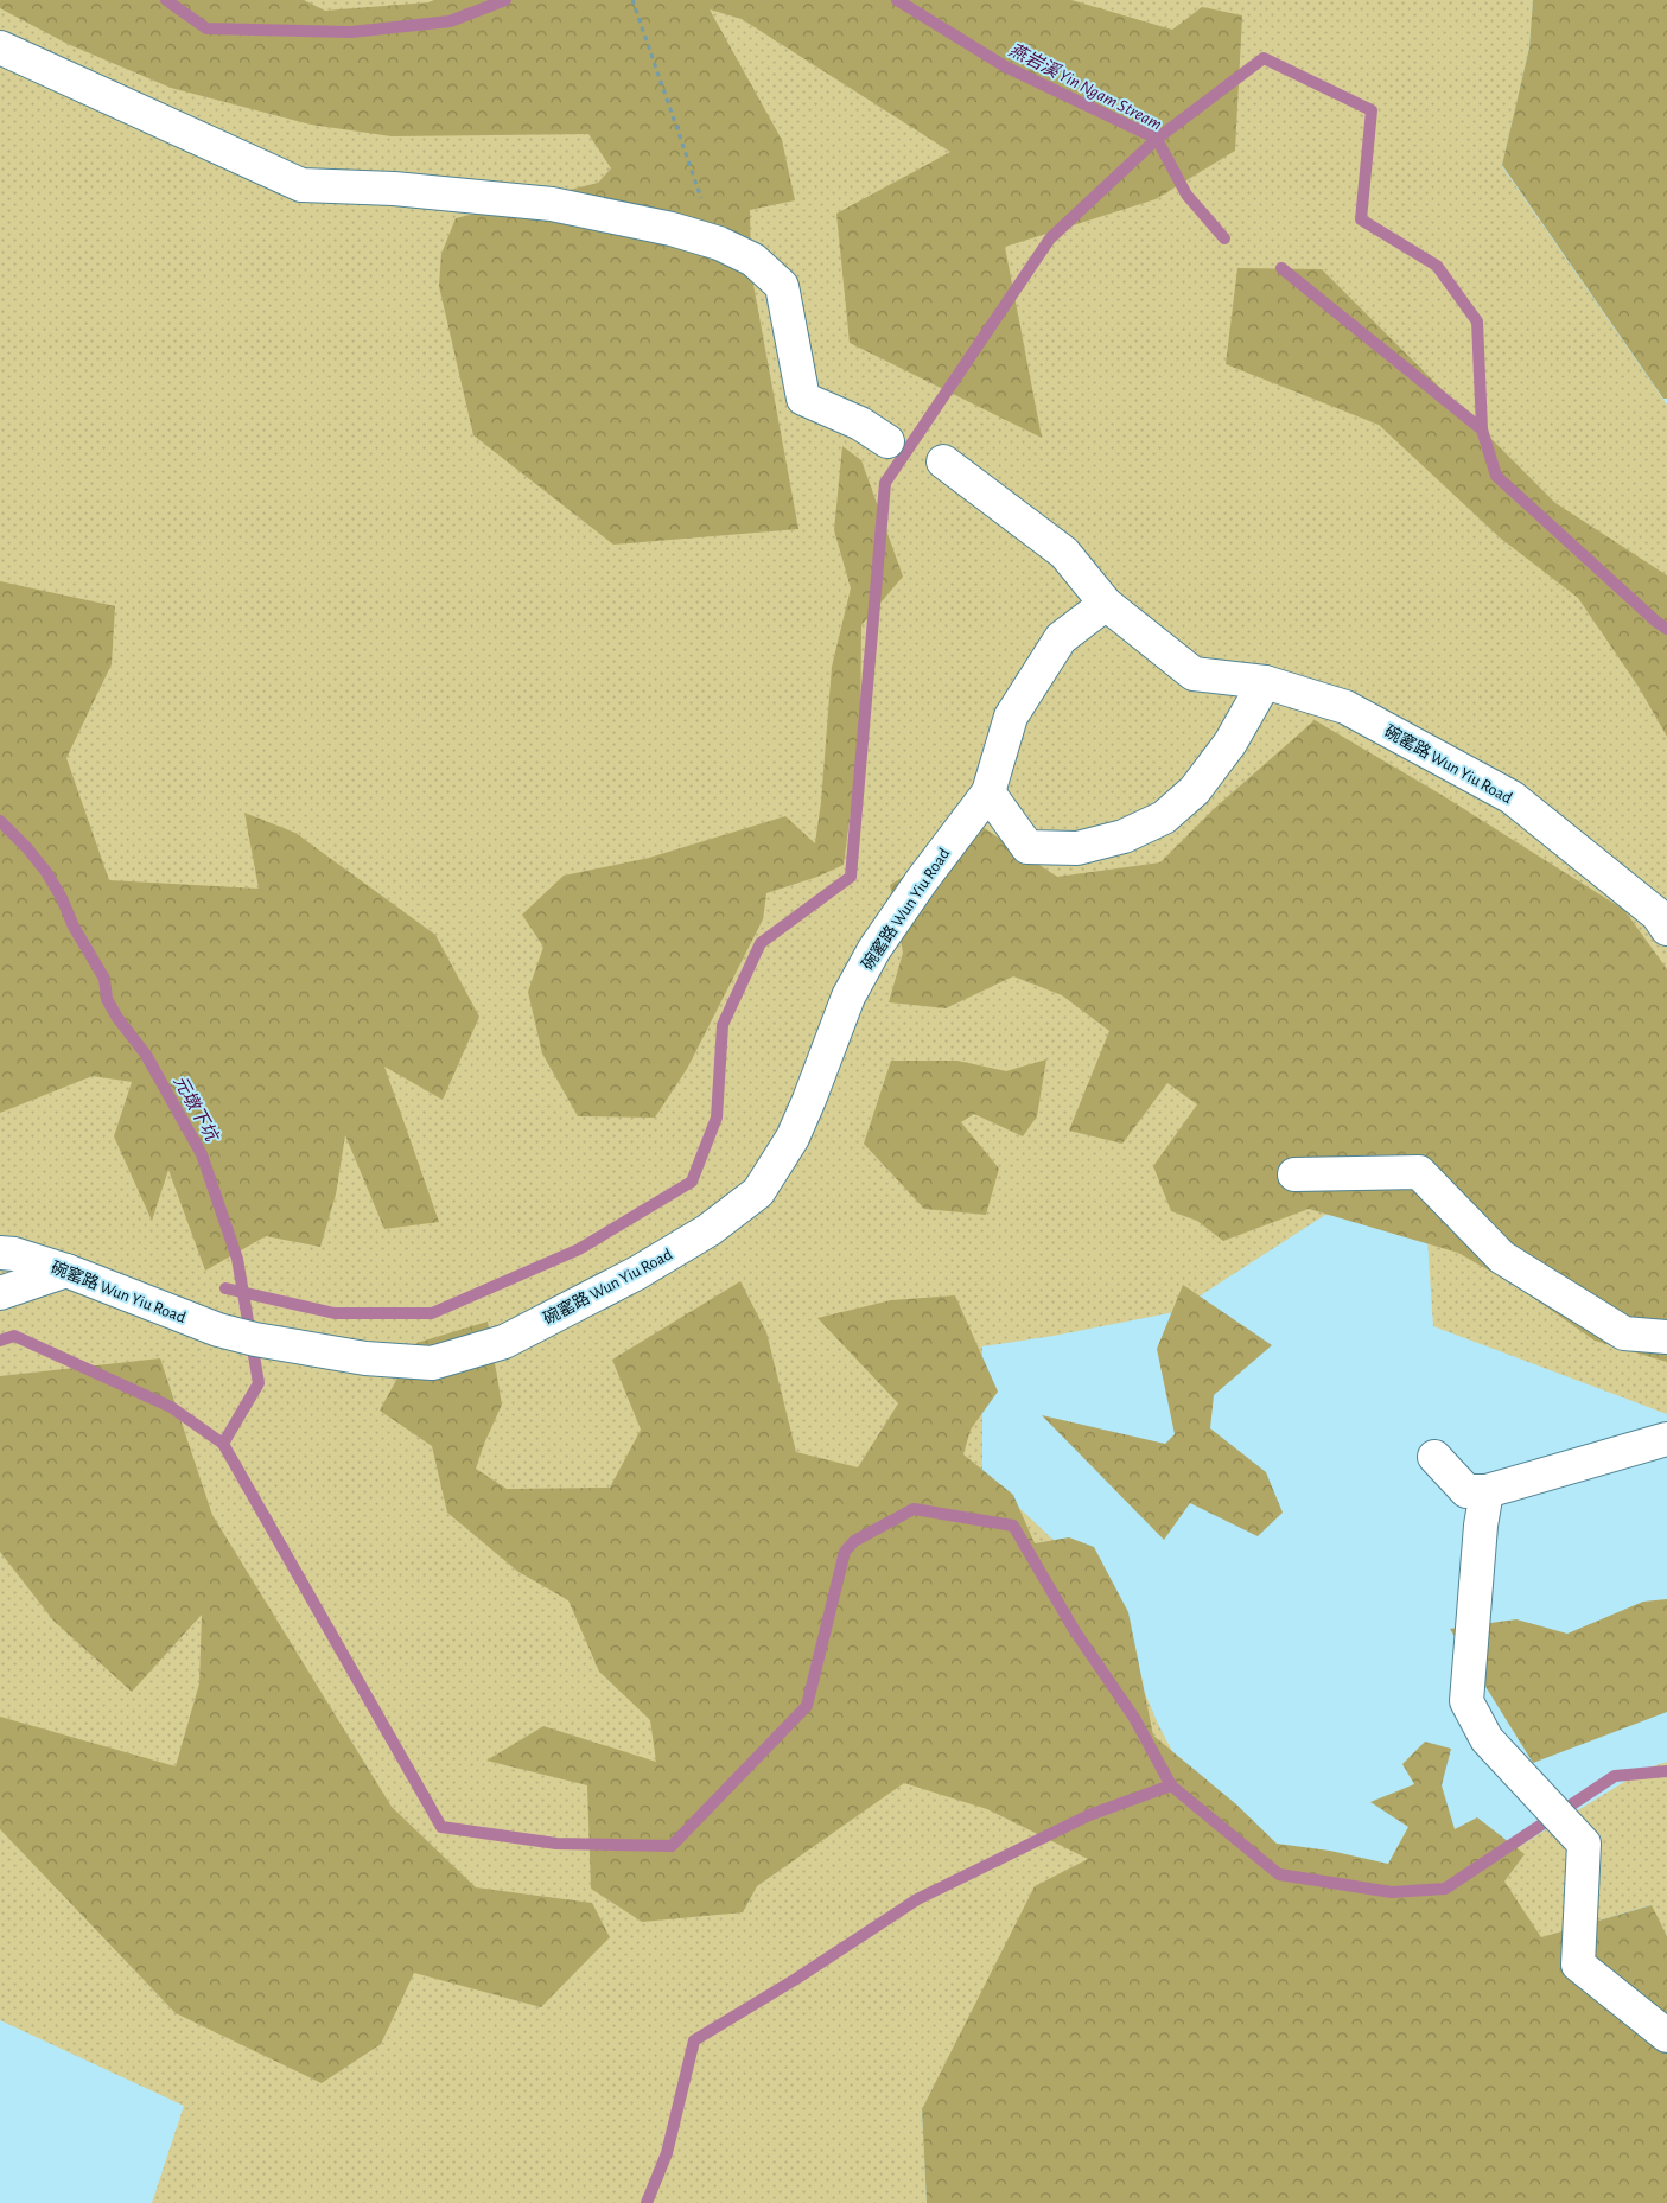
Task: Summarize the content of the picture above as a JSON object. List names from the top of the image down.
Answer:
{
  "streets": {
    "street": ["碗窰路 Wun Yiu Road"]
  },
  "water": ["燕岩溪 Yin Ngam Stream", "元墩下坑"]
}
